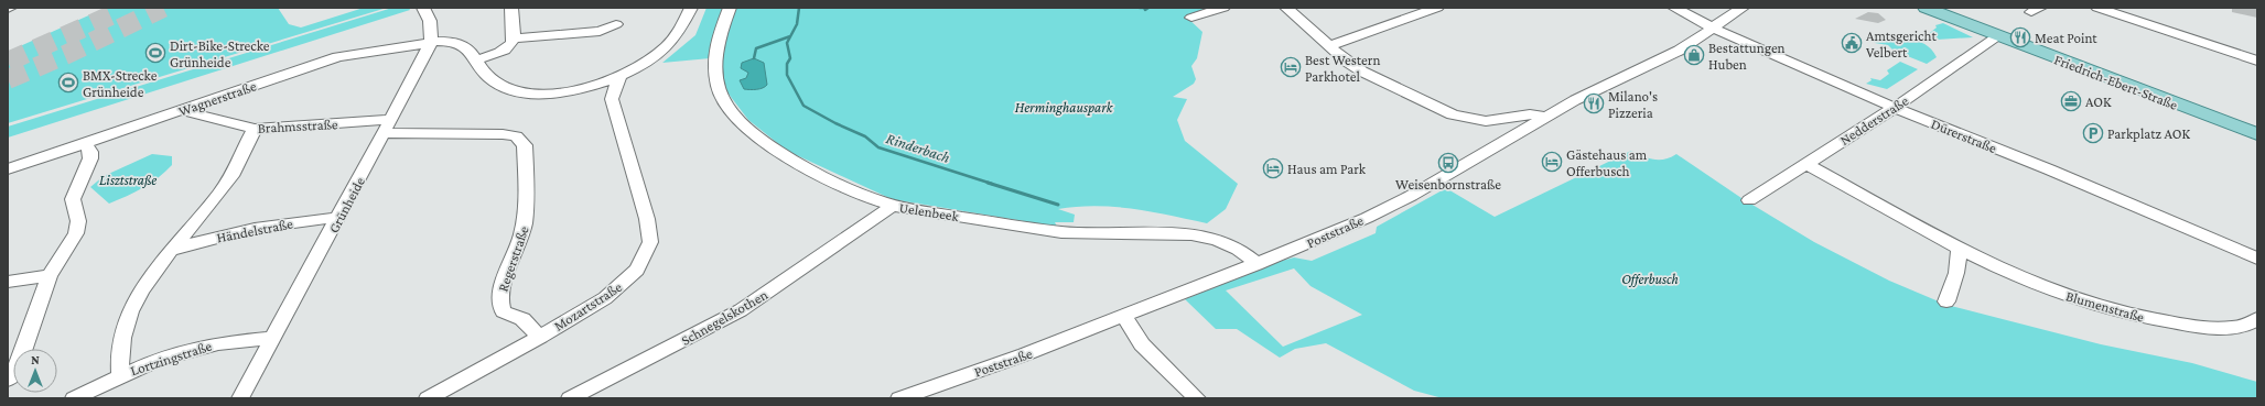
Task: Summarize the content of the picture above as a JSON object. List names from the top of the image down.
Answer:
{
  "streets": {
    "main road": ["Friedrich-Ebert-Straße"],
    "street": [
      "Wagnerstraße",
      "Nedderstraße",
      "Brahmsstraße",
      "Dürerstraße",
      "Grünheide",
      "Uelenbeek",
      "Händelstraße",
      "Poststraße",
      "Regerstraße",
      "Mozartstraße",
      "Blumenstraße",
      "Schnegelskothen",
      "Lortzingstraße"
    ]
  },
  "crossings": [
    ["Friedrich-Ebert-Straße", "Nedderstraße"],
    ["Wagnerstraße", "Brahmsstraße"],
    ["Wagnerstraße", "Grünheide"],
    ["Wagnerstraße", "Mozartstraße"],
    ["Nedderstraße", "Dürerstraße"],
    ["Nedderstraße", "Blumenstraße"],
    ["Brahmsstraße", "Grünheide"],
    ["Dürerstraße", "Poststraße"],
    ["Grünheide", "Händelstraße"],
    ["Grünheide", "Regerstraße"],
    ["Grünheide", "Lortzingstraße"],
    ["Uelenbeek", "Poststraße"],
    ["Uelenbeek", "Schnegelskothen"],
    ["Regerstraße", "Mozartstraße"]
  ],
  "water": ["Rinderbach"],
  "parks": ["Herminghauspark", "Lisztstraße", "Offerbusch"],
  "places": {
    "restaurant": ["Meat Point", "Milano's Pizzeria"],
    "public building": ["Amtsgericht Velbert"],
    "sports": ["Dirt-Bike-Strecke Grünheide", "BMX-Strecke Grünheide"],
    "shop": ["Bestattungen Huben"],
    "hotel": ["Best Western Parkhotel", "Gästehaus am Offerbusch", "Haus am Park"],
    "office": ["AOK"],
    "parking": ["Parkplatz AOK"],
    "bus stop": ["Weisenbornstraße"]
  },
  "north": "top"
}
